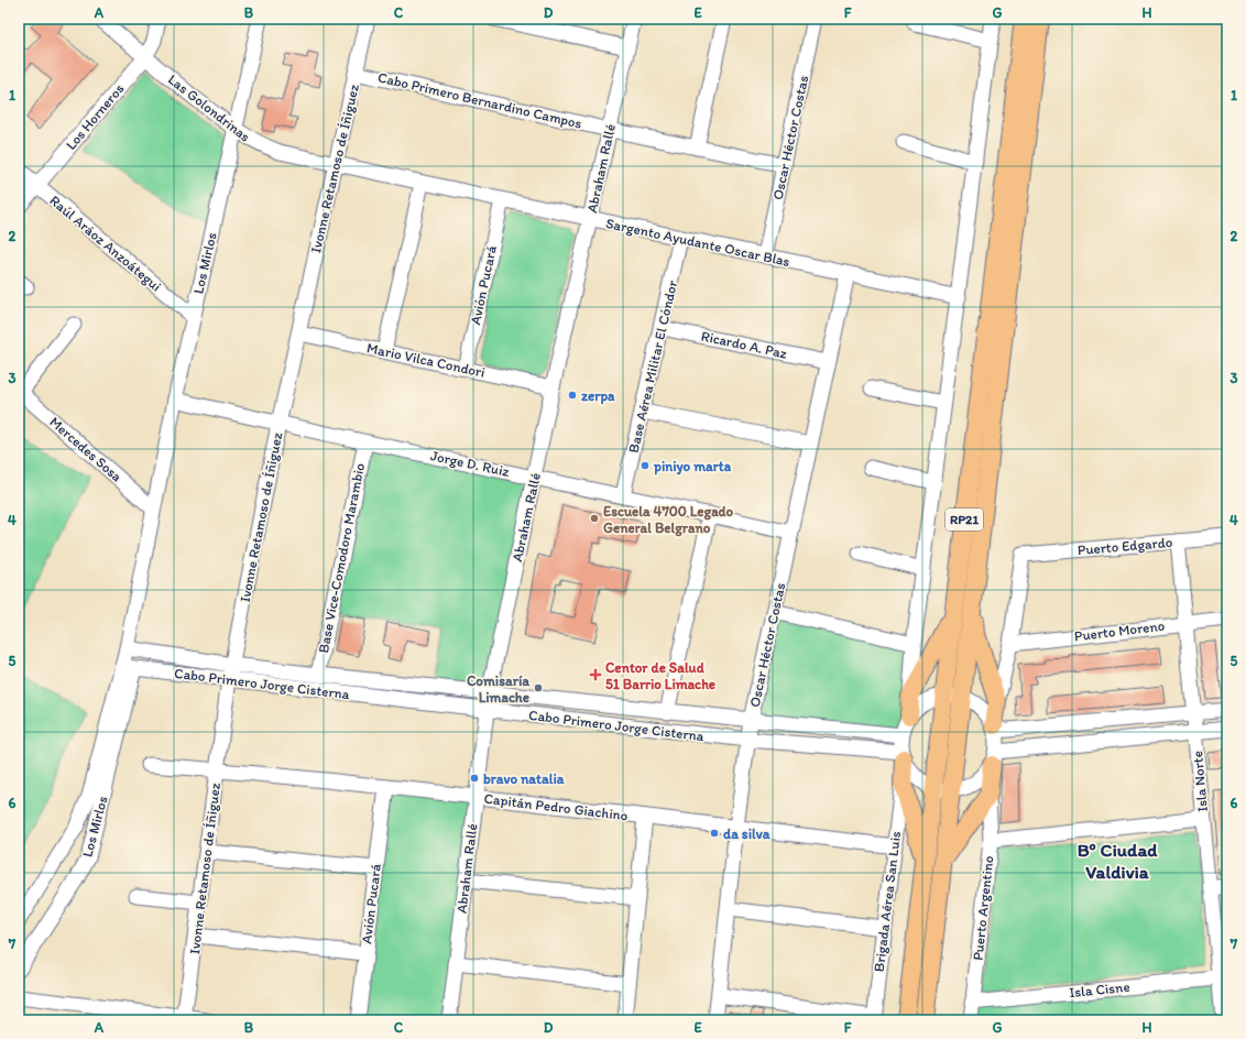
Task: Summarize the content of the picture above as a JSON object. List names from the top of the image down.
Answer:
{
  "streets": {
    "main road": ["RP21"],
    "street": [
      "Cabo Primero Bernardino Campos",
      "Las Golondrinas",
      "Los Horneros",
      "Oscar Héctor Costas",
      "Ivonne Retamoso de Íñiguez",
      "Abraham Rallé",
      "Sargento Ayudante Oscar Blas",
      "Raúl Aráoz Anzoátegui",
      "Los Mirlos",
      "Avión Pucará",
      "Ricardo A. Paz",
      "Mario Vilca Condori",
      "Base Aérea Militar El Cóndor",
      "Mercedes Sosa",
      "Jorge D. Ruiz",
      "Puerto Edgardo",
      "Base Vice-Comodoro Marambio",
      "Puerto Moreno",
      "Cabo Primero Jorge Cisterna",
      "Isla Norte",
      "Capitán Pedro Giachino",
      "Brigada Aérea San Luis",
      "Puerto Argentino",
      "Isla Cisne"
    ]
  },
  "crossings": [
    ["Cabo Primero Bernardino Campos", "Oscar Héctor Costas"],
    ["Cabo Primero Bernardino Campos", "Ivonne Retamoso de Íñiguez"],
    ["Cabo Primero Bernardino Campos", "Abraham Rallé"],
    ["Las Golondrinas", "Los Horneros"],
    ["Las Golondrinas", "Ivonne Retamoso de Íñiguez"],
    ["Las Golondrinas", "Sargento Ayudante Oscar Blas"],
    ["Las Golondrinas", "Los Mirlos"],
    ["Los Horneros", "Raúl Aráoz Anzoátegui"],
    ["Oscar Héctor Costas", "Sargento Ayudante Oscar Blas"],
    ["Oscar Héctor Costas", "Ricardo A. Paz"],
    ["Oscar Héctor Costas", "Jorge D. Ruiz"],
    ["Oscar Héctor Costas", "Cabo Primero Jorge Cisterna"],
    ["Oscar Héctor Costas", "Capitán Pedro Giachino"],
    ["Ivonne Retamoso de Íñiguez", "Sargento Ayudante Oscar Blas"],
    ["Ivonne Retamoso de Íñiguez", "Mario Vilca Condori"],
    ["Ivonne Retamoso de Íñiguez", "Jorge D. Ruiz"],
    ["Ivonne Retamoso de Íñiguez", "Cabo Primero Jorge Cisterna"],
    ["Ivonne Retamoso de Íñiguez", "Capitán Pedro Giachino"],
    ["Abraham Rallé", "Sargento Ayudante Oscar Blas"],
    ["Abraham Rallé", "Mario Vilca Condori"],
    ["Abraham Rallé", "Jorge D. Ruiz"],
    ["Abraham Rallé", "Cabo Primero Jorge Cisterna"],
    ["Abraham Rallé", "Capitán Pedro Giachino"],
    ["Sargento Ayudante Oscar Blas", "Avión Pucará"],
    ["Sargento Ayudante Oscar Blas", "Base Aérea Militar El Cóndor"],
    ["Raúl Aráoz Anzoátegui", "Los Mirlos"],
    ["Los Mirlos", "Mercedes Sosa"],
    ["Los Mirlos", "Jorge D. Ruiz"],
    ["Los Mirlos", "Cabo Primero Jorge Cisterna"],
    ["Avión Pucará", "Mario Vilca Condori"],
    ["Avión Pucará", "Capitán Pedro Giachino"],
    ["Ricardo A. Paz", "Base Aérea Militar El Cóndor"],
    ["Base Aérea Militar El Cóndor", "Jorge D. Ruiz"],
    ["Jorge D. Ruiz", "Base Vice-Comodoro Marambio"],
    ["Puerto Edgardo", "Puerto Moreno"],
    ["Puerto Edgardo", "Isla Norte"],
    ["Base Vice-Comodoro Marambio", "Cabo Primero Jorge Cisterna"],
    ["Puerto Moreno", "Isla Norte"],
    ["Isla Norte", "Isla Cisne"],
    ["Capitán Pedro Giachino", "Brigada Aérea San Luis"],
    ["Puerto Argentino", "Isla Cisne"]
  ],
  "districts": ["Bº Ciudad Valdivia"],
  "places": {
    "other": [
      "zerpa",
      "piniyo marta",
      "Escuela 4700 Legado General Belgrano",
      "Comisaría Limache",
      "bravo natalia",
      "da silva"
    ],
    "health": ["Centor de Salud 51 Barrio Limache"]
  },
  "grid": {
    "columns": [
      "A",
      "B",
      "C",
      "D",
      "E",
      "F",
      "G",
      "H"
    ],
    "rows": [
      "1",
      "2",
      "3",
      "4",
      "5",
      "6",
      "7"
    ]
  }
}
